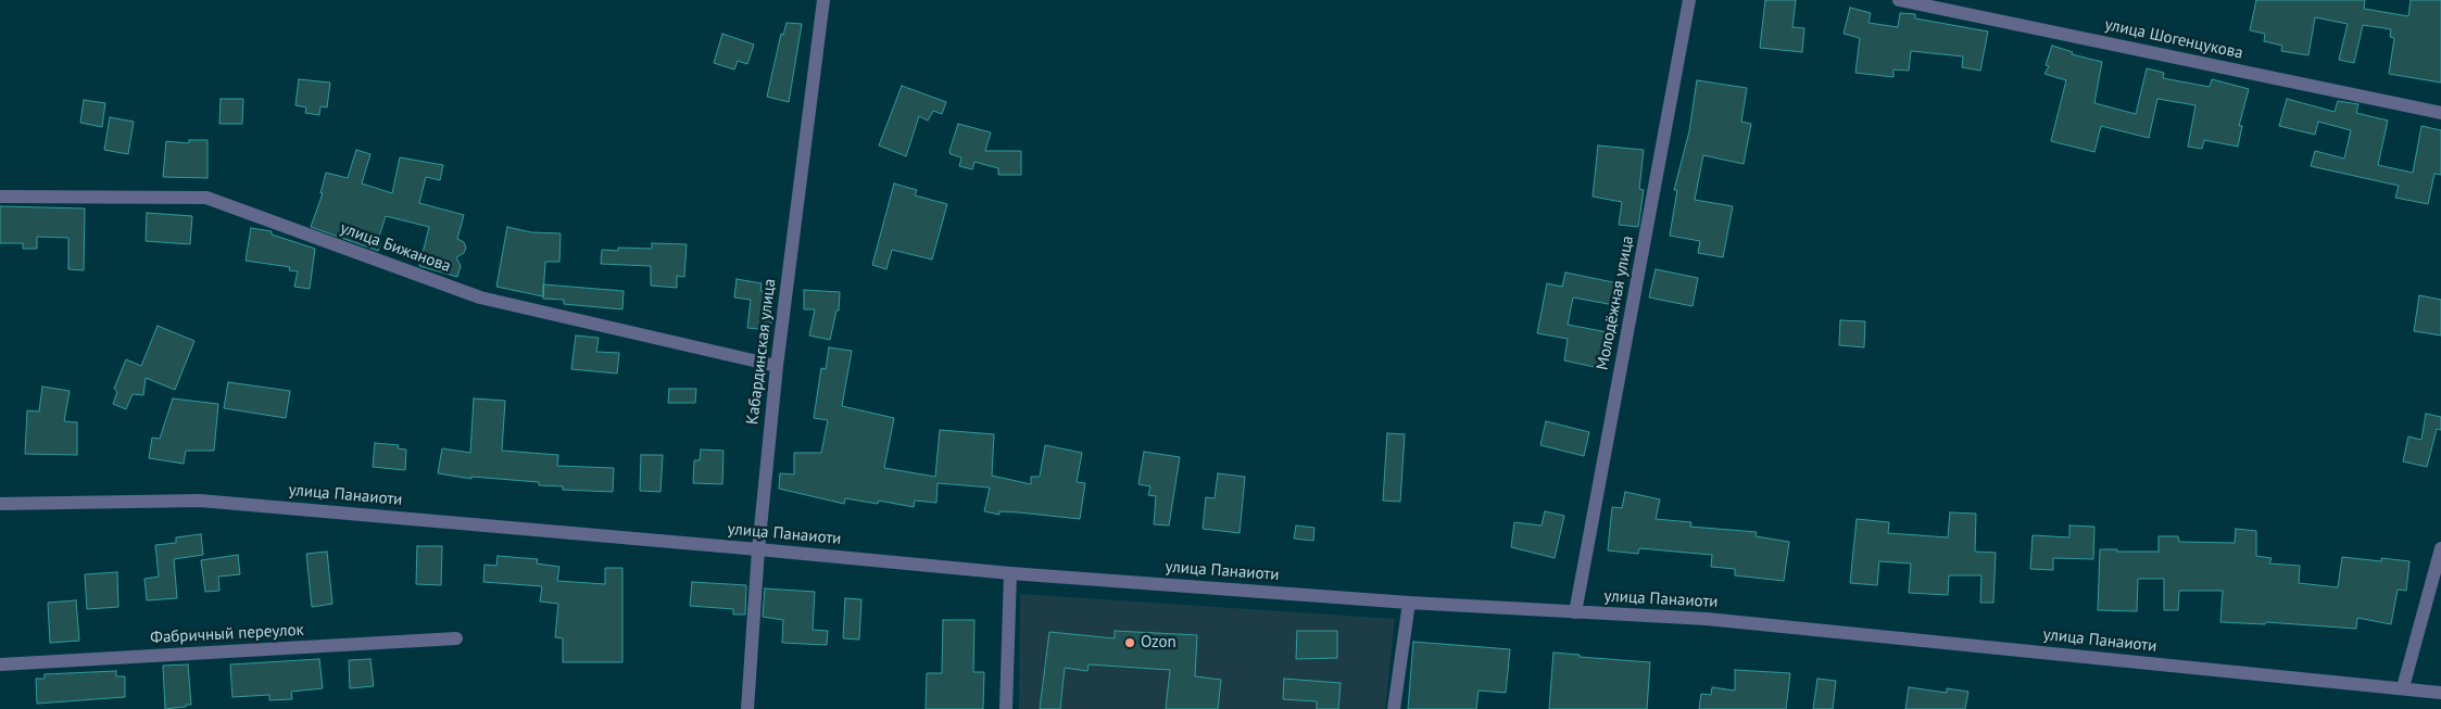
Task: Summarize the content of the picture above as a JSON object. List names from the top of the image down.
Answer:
{
  "streets": {
    "street": [
      "улица Шогенцукова",
      "улица Бижанова",
      "Молодёжная улица",
      "Кабардинская улица",
      "улица Панаиоти",
      "Фабричный переулок"
    ]
  },
  "crossings": [
    ["улица Бижанова", "Кабардинская улица"],
    ["Молодёжная улица", "улица Панаиоти"],
    ["Кабардинская улица", "улица Панаиоти"]
  ],
  "places": ["Ozon"]
}
